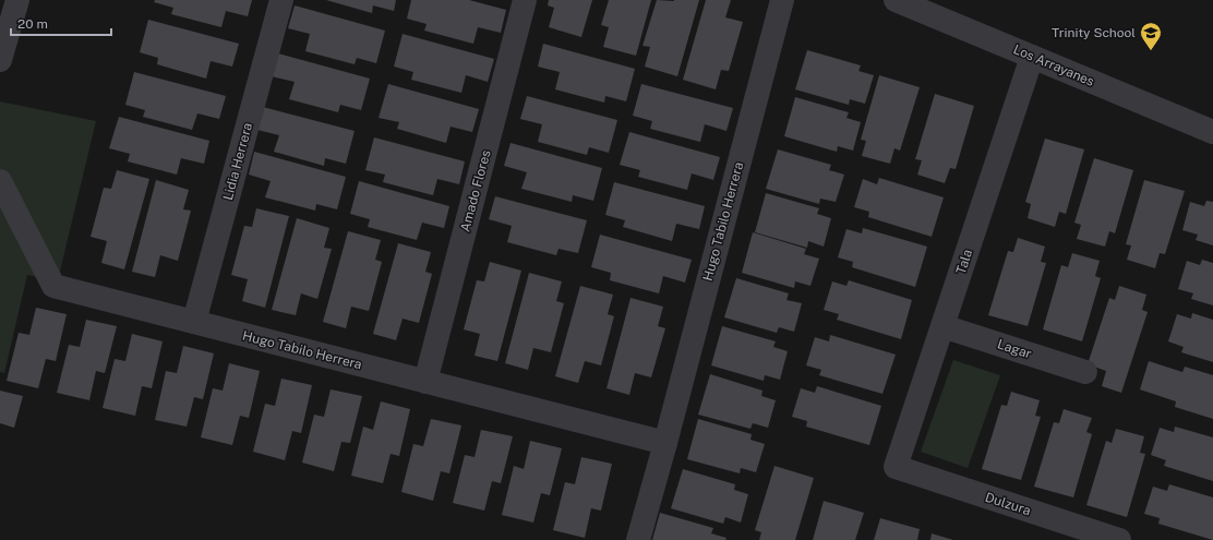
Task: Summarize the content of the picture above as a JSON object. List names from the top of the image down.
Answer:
{
  "streets": {
    "street": [
      "Los Arrayanes",
      "Lidia Herrera",
      "Amado Flores",
      "Hugo Tabilo Herrera",
      "Tala",
      "Lagar",
      "Dulzura"
    ]
  },
  "crossings": [
    ["Los Arrayanes", "Tala"],
    ["Lidia Herrera", "Hugo Tabilo Herrera"],
    ["Amado Flores", "Hugo Tabilo Herrera"],
    ["Tala", "Lagar"],
    ["Tala", "Dulzura"]
  ],
  "places": {
    "school or university": ["Trinity School"]
  },
  "scale_bar": "20 m"
}
